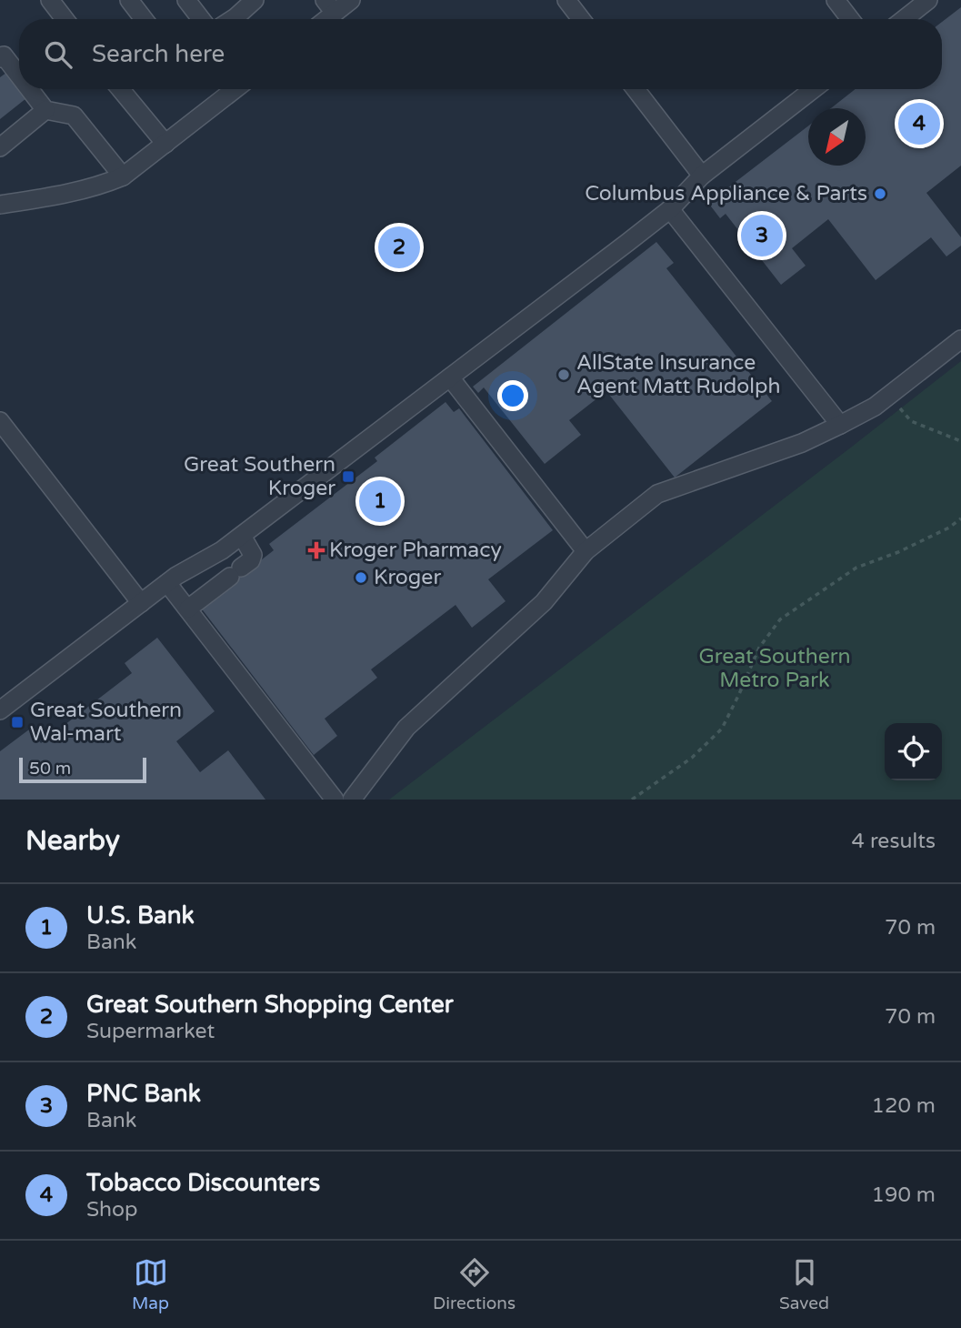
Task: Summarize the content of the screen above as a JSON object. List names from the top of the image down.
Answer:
{
  "parks": ["Great Southern Metro Park"],
  "places": {
    "other": ["Columbus Appliance & Parts", "AllState Insurance Agent Matt Rudolph", "Kroger"],
    "transit": ["Great Southern Kroger", "Great Southern Wal-mart"],
    "health": ["Kroger Pharmacy"]
  },
  "scale_bar": "50 m",
  "north": "bottom left",
  "page": {
    "search": "Search here",
    "pins": [
      "4",
      "3",
      "2",
      "1"
    ],
    "scale": "50 m",
    "heading": ["Nearby", "4 results"],
    "list": [
      {
        "mark": "1",
        "name": "U.S. Bank",
        "note": "Bank",
        "value": "70 m"
      },
      {
        "mark": "2",
        "name": "Great Southern Shopping Center",
        "note": "Supermarket",
        "value": "70 m"
      },
      {
        "mark": "3",
        "name": "PNC Bank",
        "note": "Bank",
        "value": "120 m"
      },
      {
        "mark": "4",
        "name": "Tobacco Discounters",
        "note": "Shop",
        "value": "190 m"
      }
    ],
    "nav": ["Map", "Directions", "Saved"]
  }
}
